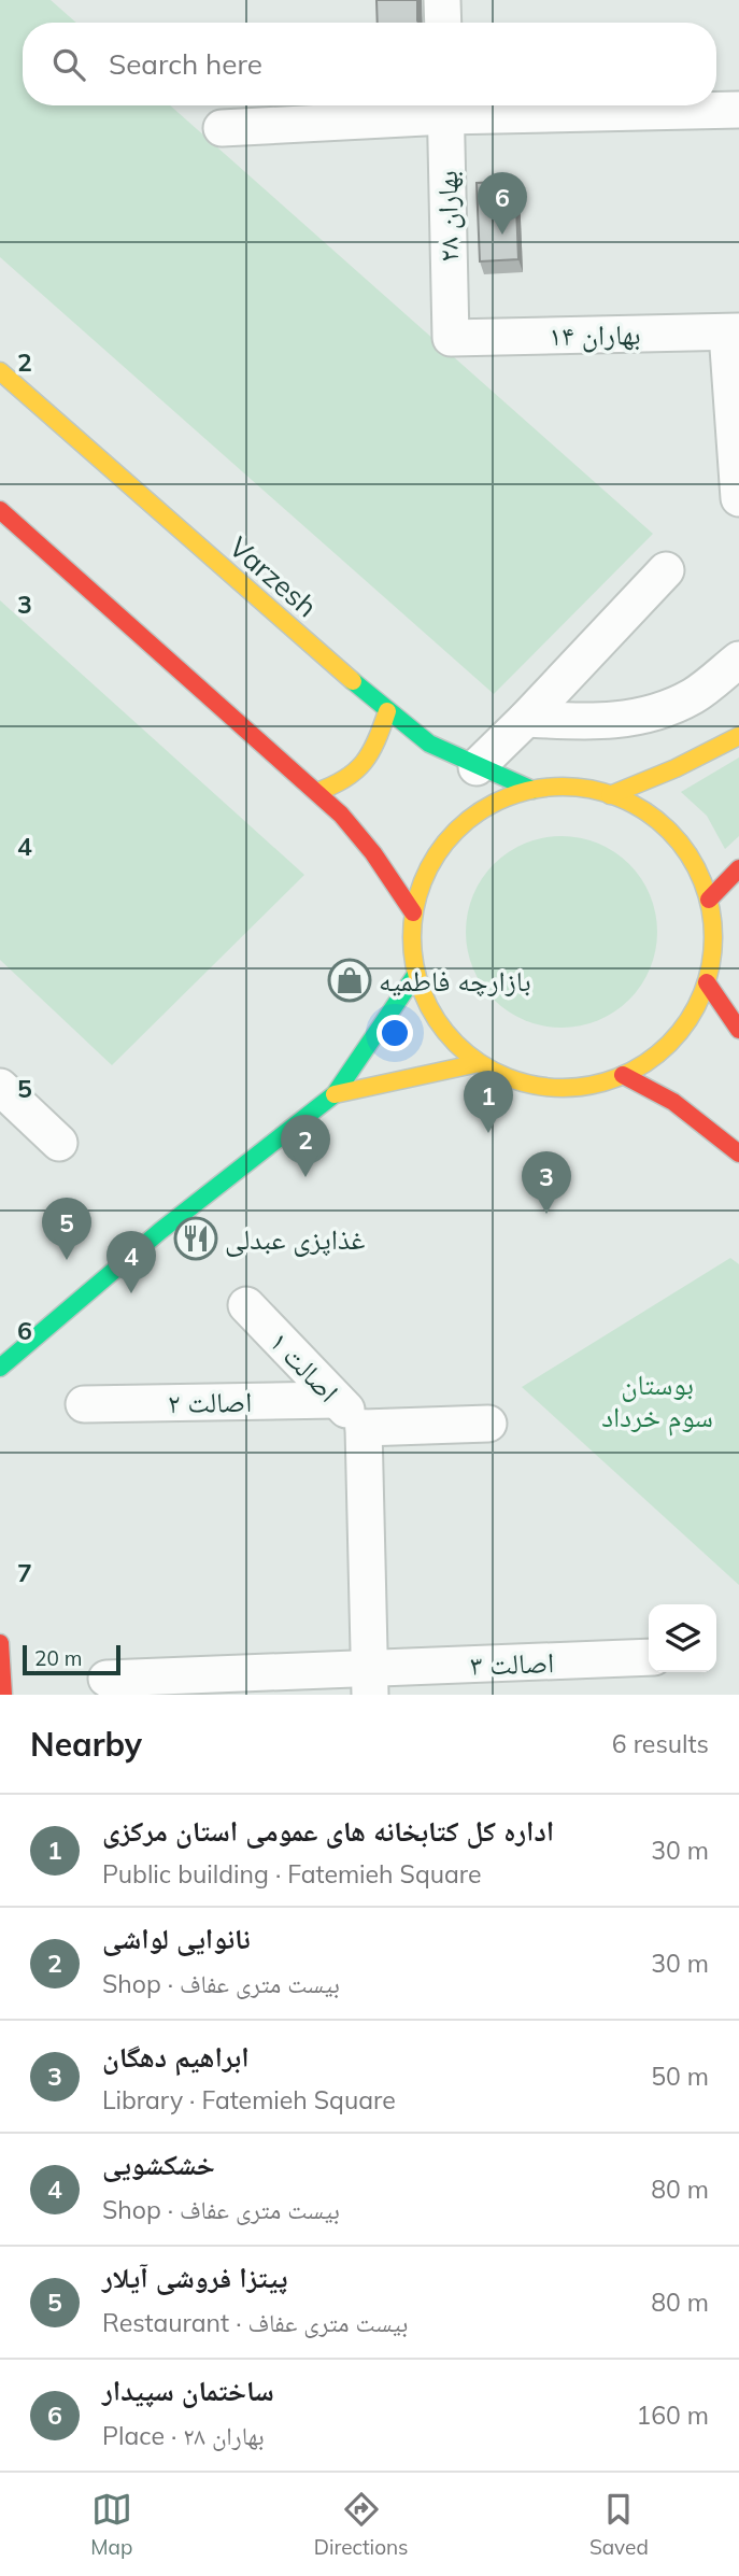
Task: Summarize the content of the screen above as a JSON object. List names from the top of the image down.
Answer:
{
  "streets": {
    "main road": ["Varzesh"],
    "street": [
      "بهاران ۲۸",
      "بهاران ۱۴",
      "اصالت ۱",
      "اصالت ۲",
      "اصالت ۳"
    ]
  },
  "crossings": [
    ["بهاران ۲۸", "بهاران ۱۴"],
    ["اصالت ۱", "اصالت ۲"]
  ],
  "parks": ["بوستان سوم خرداد"],
  "places": {
    "shop": ["بازارچه فاطمیه"],
    "restaurant": ["غذاپزی عبدلی"]
  },
  "scale_bar": "20 m",
  "page": {
    "search": "Search here",
    "pins": [
      "6",
      "1",
      "2",
      "3",
      "5",
      "4"
    ],
    "scale": "20 m",
    "heading": ["Nearby", "6 results"],
    "list": [
      {
        "mark": "1",
        "name": "اداره کل کتابخانه های عمومی استان مرکزی",
        "note": "Public building · Fatemieh Square",
        "value": "30 m"
      },
      {
        "mark": "2",
        "name": "نانوایی لواشی",
        "note": "Shop · بیست متری عفاف",
        "value": "30 m"
      },
      {
        "mark": "3",
        "name": "ابراهیم دهگان",
        "note": "Library · Fatemieh Square",
        "value": "50 m"
      },
      {
        "mark": "4",
        "name": "خشکشویی",
        "note": "Shop · بیست متری عفاف",
        "value": "80 m"
      },
      {
        "mark": "5",
        "name": "پیتزا فروشی آیلار",
        "note": "Restaurant · بیست متری عفاف",
        "value": "80 m"
      },
      {
        "mark": "6",
        "name": "ساختمان سپیدار",
        "note": "Place · بهاران ۲۸",
        "value": "160 m"
      }
    ],
    "nav": ["Map", "Directions", "Saved"]
  },
  "grid": {
    "rows": [
      "2",
      "3",
      "4",
      "5",
      "6",
      "7"
    ]
  }
}
